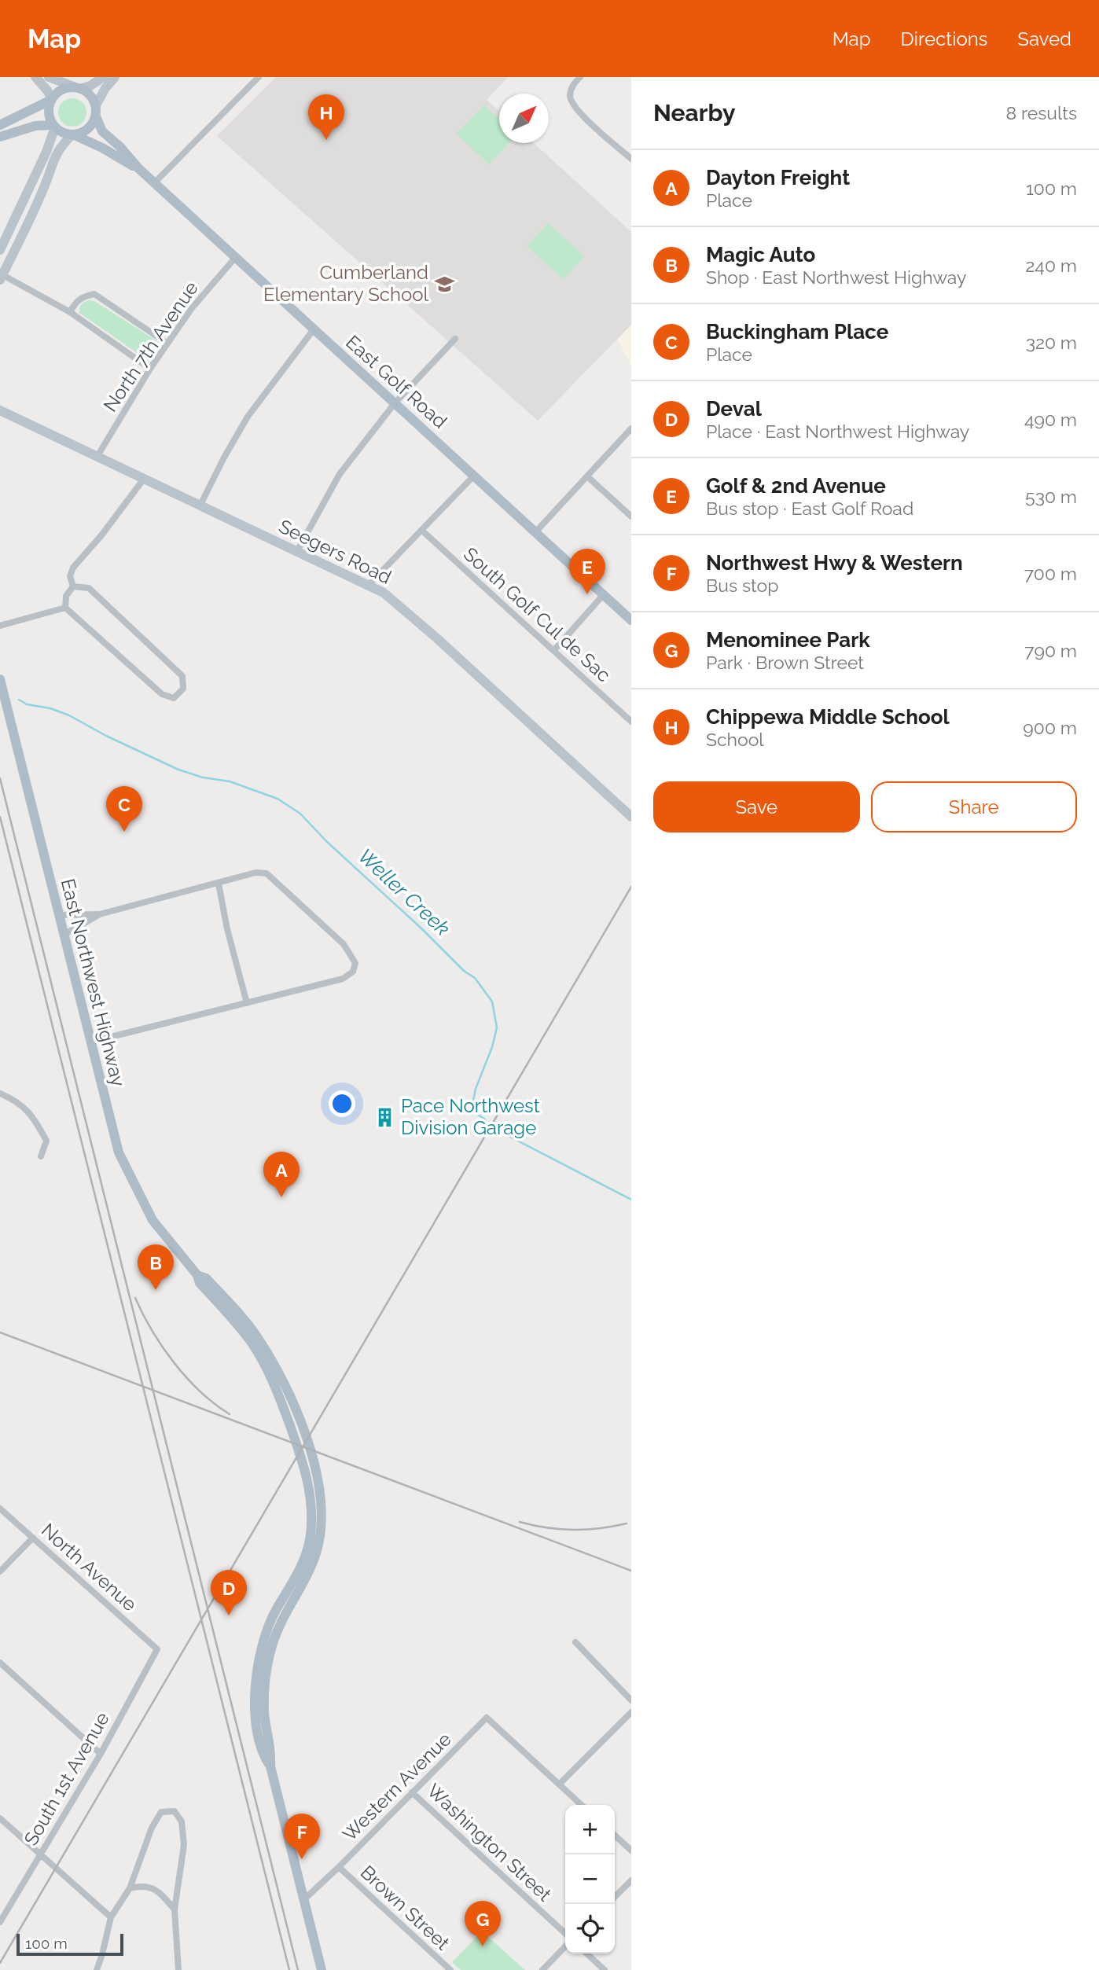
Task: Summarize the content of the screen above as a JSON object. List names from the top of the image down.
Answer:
{
  "streets": {
    "main road": ["East Golf Road", "East Northwest Highway"],
    "street": [
      "North 7th Avenue",
      "Seegers Road",
      "South Golf Cul de Sac",
      "North Avenue",
      "South 1st Avenue",
      "Western Avenue",
      "Washington Street",
      "Brown Street"
    ]
  },
  "crossings": [
    ["North 7th Avenue", "East Golf Road"],
    ["North 7th Avenue", "Seegers Road"],
    ["East Northwest Highway", "Western Avenue"],
    ["North Avenue", "South 1st Avenue"],
    ["Western Avenue", "Washington Street"],
    ["Western Avenue", "Brown Street"]
  ],
  "water": ["Weller Creek"],
  "places": {
    "school or university": ["Cumberland Elementary School"],
    "building": ["Pace Northwest Division Garage"]
  },
  "scale_bar": "100 m",
  "north": "top right",
  "page": {
    "header": "Map",
    "nav": ["Map", "Directions", "Saved"],
    "heading": ["Nearby", "8 results"],
    "pins": [
      "H",
      "E",
      "C",
      "A",
      "B",
      "D",
      "F",
      "G"
    ],
    "list": [
      {
        "mark": "A",
        "name": "Dayton Freight",
        "note": "Place",
        "value": "100 m"
      },
      {
        "mark": "B",
        "name": "Magic Auto",
        "note": "Shop · East Northwest Highway",
        "value": "240 m"
      },
      {
        "mark": "C",
        "name": "Buckingham Place",
        "note": "Place",
        "value": "320 m"
      },
      {
        "mark": "D",
        "name": "Deval",
        "note": "Place · East Northwest Highway",
        "value": "490 m"
      },
      {
        "mark": "E",
        "name": "Golf & 2nd Avenue",
        "note": "Bus stop · East Golf Road",
        "value": "530 m"
      },
      {
        "mark": "F",
        "name": "Northwest Hwy & Western",
        "note": "Bus stop",
        "value": "700 m"
      },
      {
        "mark": "G",
        "name": "Menominee Park",
        "note": "Park · Brown Street",
        "value": "790 m"
      },
      {
        "mark": "H",
        "name": "Chippewa Middle School",
        "note": "School",
        "value": "900 m"
      }
    ],
    "buttons": ["Save", "Share"],
    "map_buttons": ["+", "−"],
    "scale": "100 m"
  }
}
